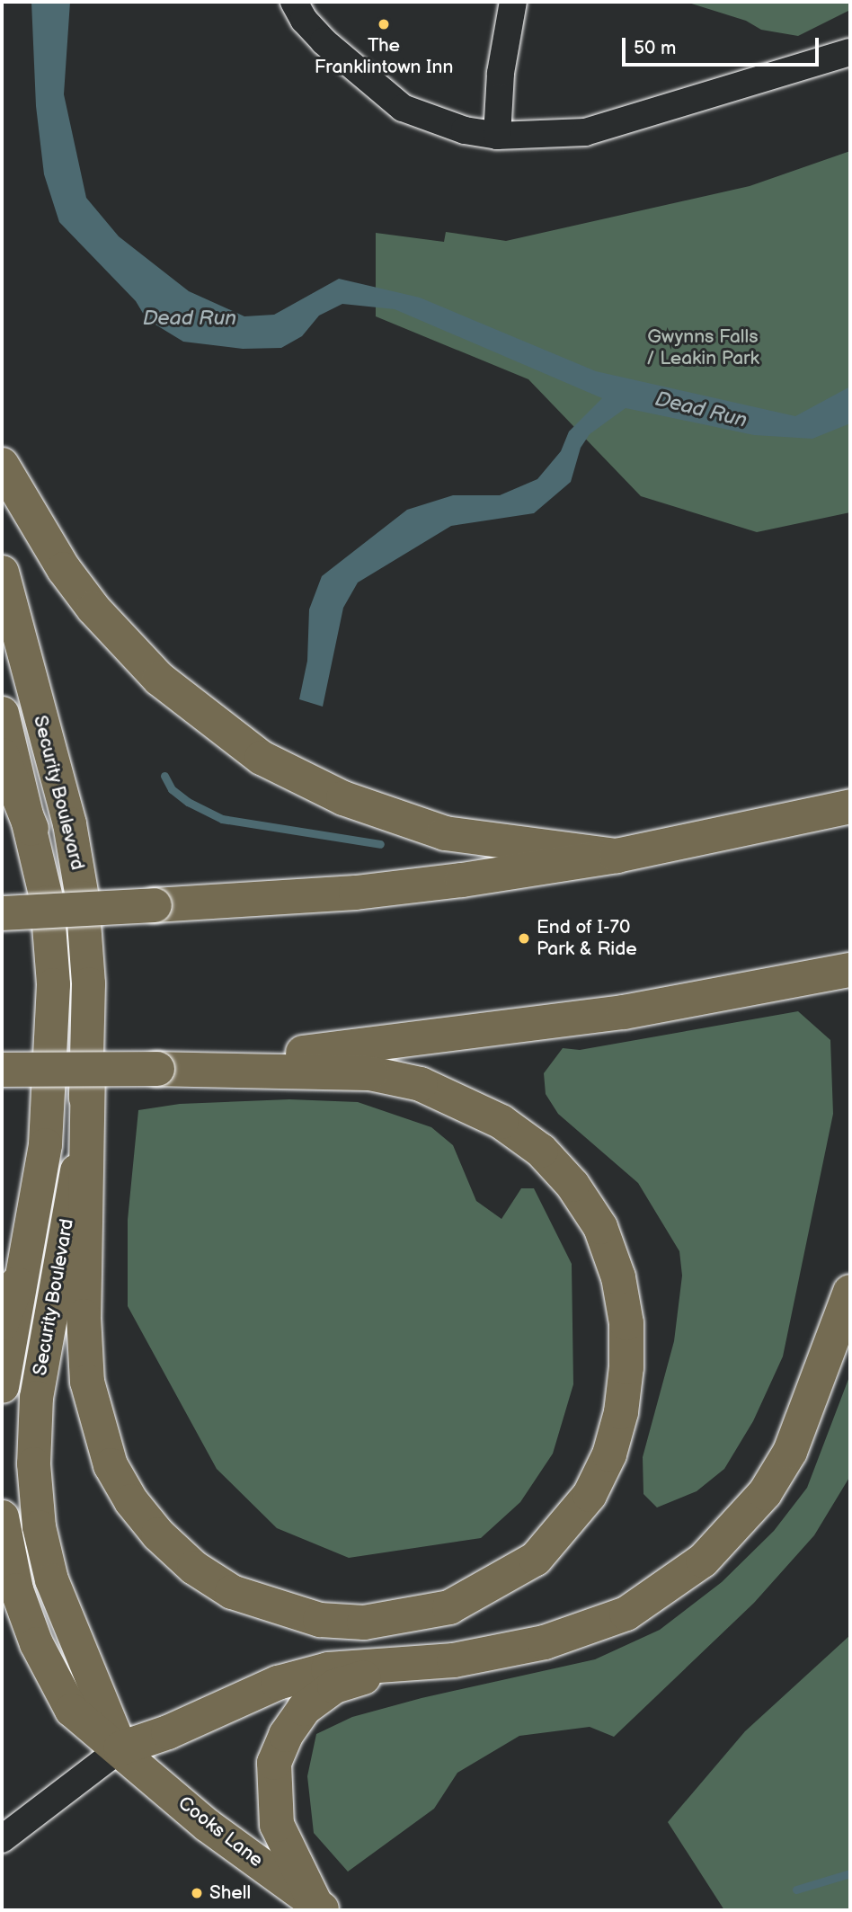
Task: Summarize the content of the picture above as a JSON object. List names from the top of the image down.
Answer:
{
  "streets": {
    "main road": ["Security Boulevard", "Cooks Lane"]
  },
  "crossings": [
    ["Security Boulevard", "Cooks Lane"]
  ],
  "water": ["Dead Run"],
  "parks": ["Gwynns Falls / Leakin Park"],
  "places": ["The Franklintown Inn", "End of I-70 Park & Ride", "Shell"],
  "scale_bar": "50 m"
}
